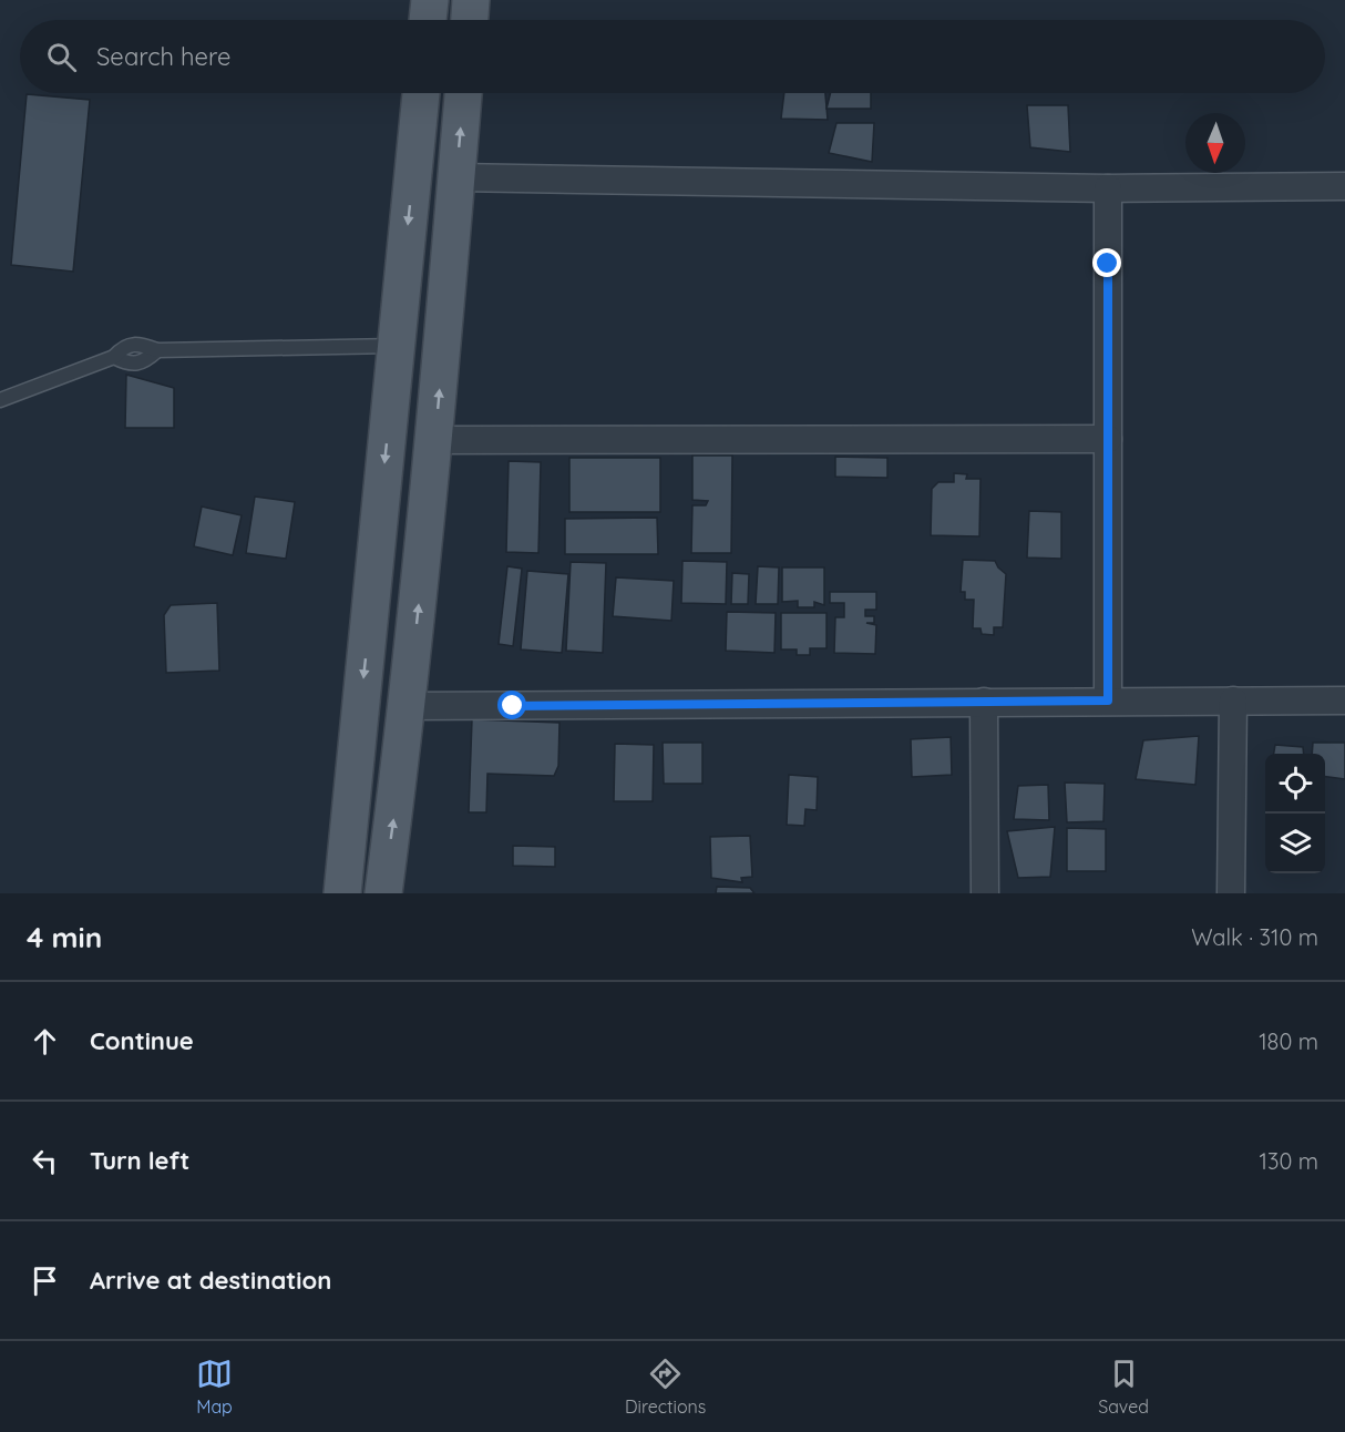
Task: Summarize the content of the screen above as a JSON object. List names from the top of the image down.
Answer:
{
  "north": "bottom",
  "page": {
    "search": "Search here",
    "heading": ["4 min", "Walk · 310 m"],
    "list": [
      ["Continue", "180 m"],
      ["Turn left", "130 m"],
      "Arrive at destination"
    ],
    "nav": ["Map", "Directions", "Saved"]
  }
}
